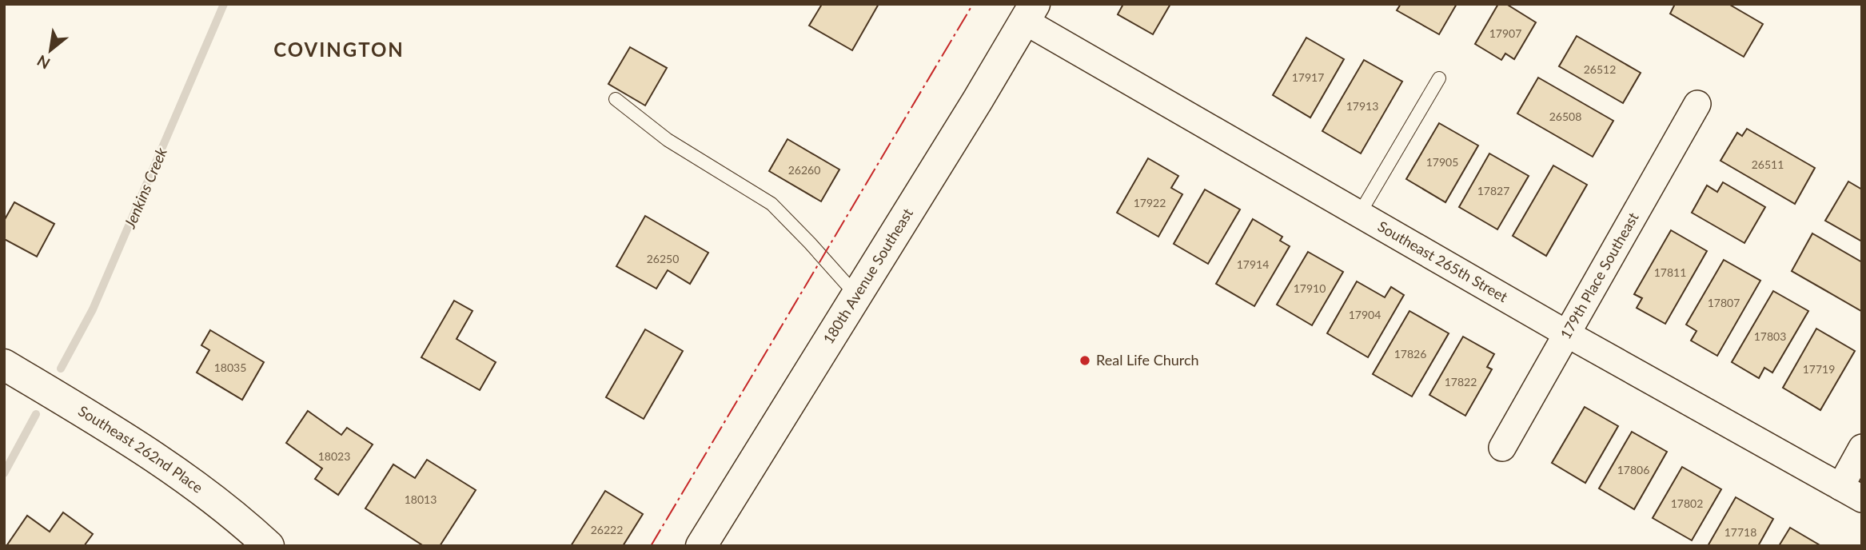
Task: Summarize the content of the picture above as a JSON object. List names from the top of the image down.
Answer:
{
  "streets": {
    "street": [
      "Southeast 265th Street",
      "180th Avenue Southeast",
      "179th Place Southeast",
      "Southeast 262nd Place"
    ]
  },
  "crossings": [
    ["Southeast 265th Street", "180th Avenue Southeast"],
    ["Southeast 265th Street", "179th Place Southeast"]
  ],
  "districts": ["COVINGTON"],
  "water": ["Jenkins Creek"],
  "places": ["Real Life Church"],
  "house_numbers": [
    "17907",
    "26512",
    "17917",
    "17913",
    "26508",
    "17905",
    "26511",
    "26260",
    "17827",
    "17922",
    "26250",
    "17914",
    "17811",
    "17910",
    "17807",
    "17904",
    "17803",
    "17826",
    "18035",
    "17719",
    "17822",
    "18023",
    "17806",
    "18013",
    "17802",
    "26222",
    "17718"
  ],
  "north": "bottom left"
}
